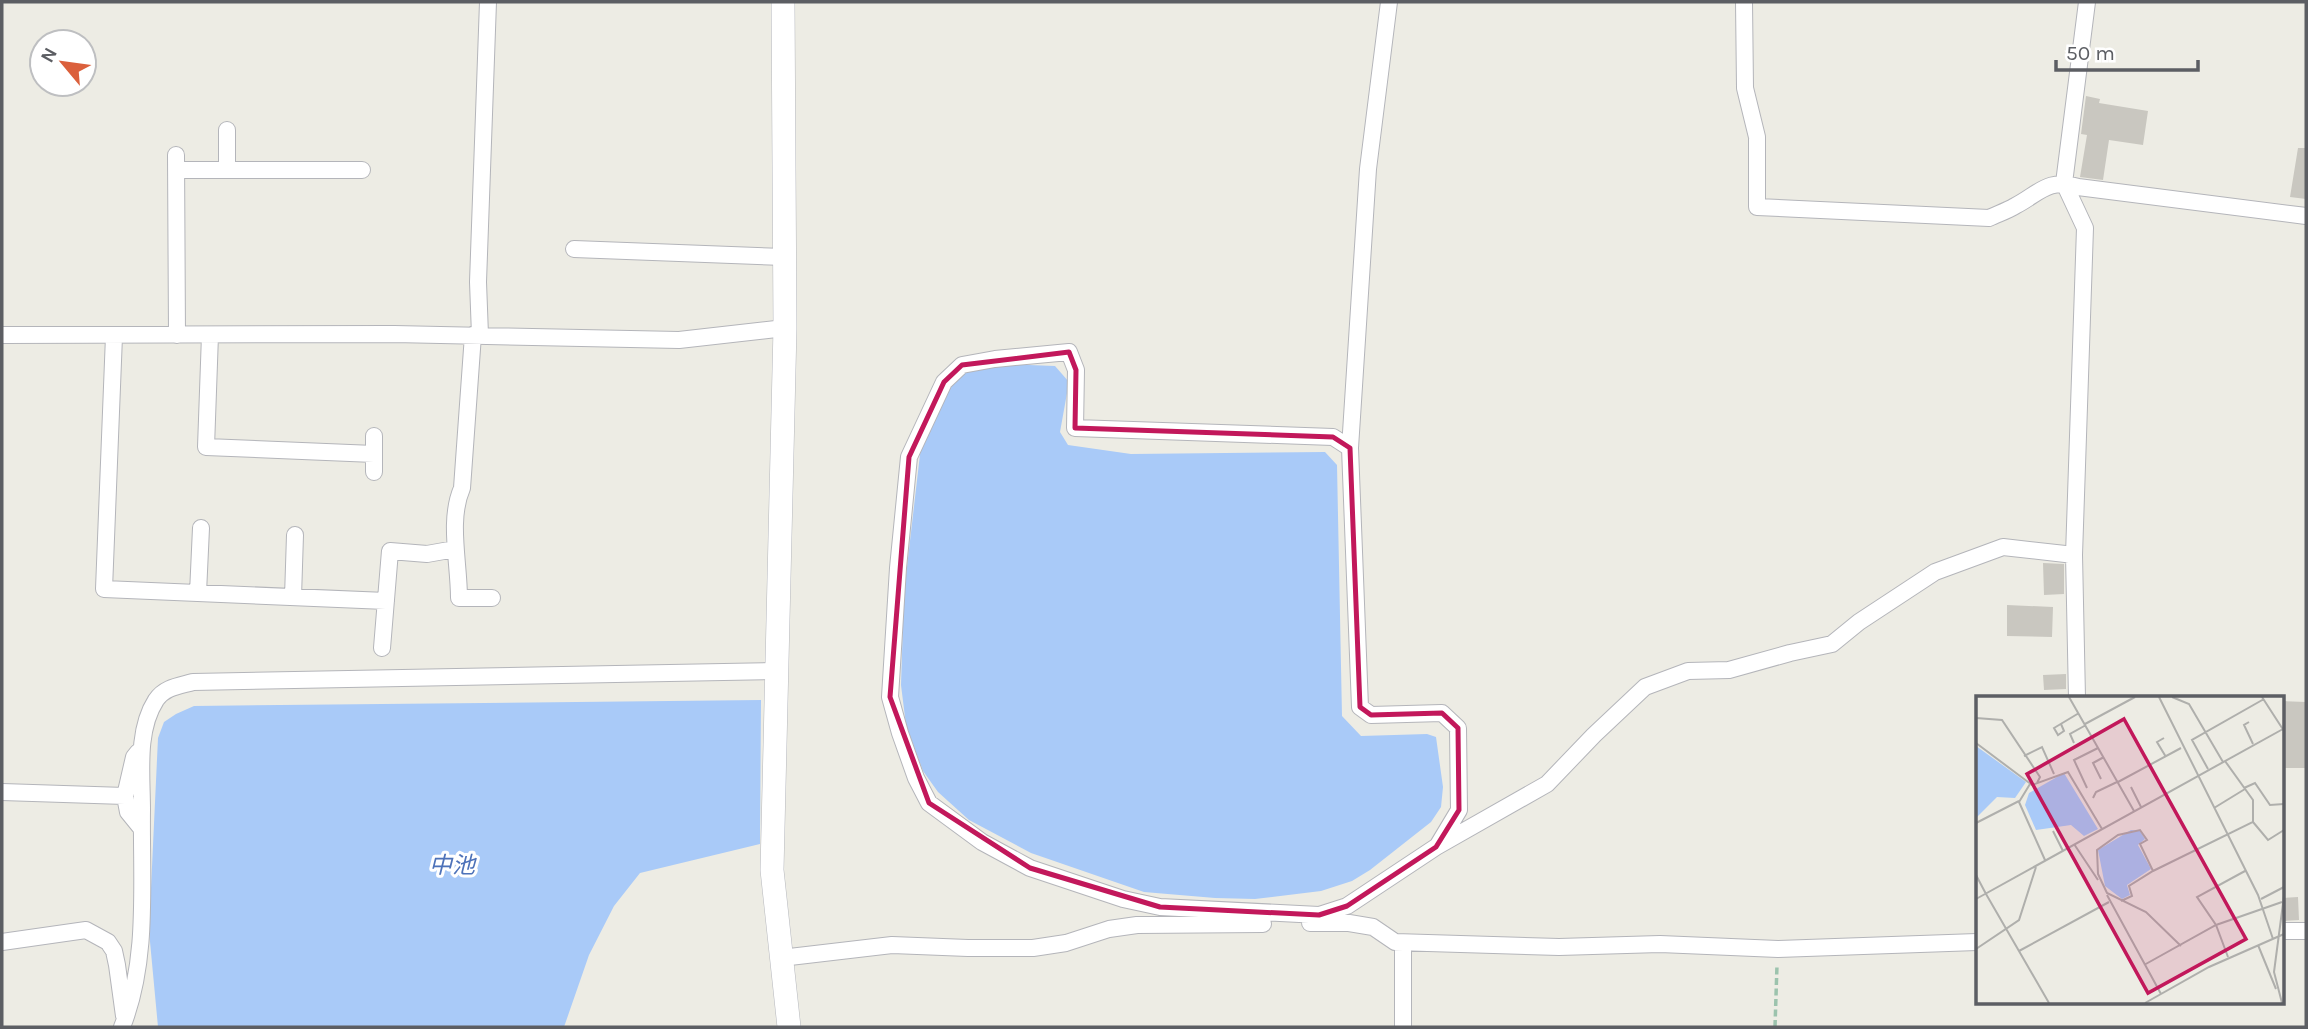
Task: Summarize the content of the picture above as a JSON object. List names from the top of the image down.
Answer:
{
  "water": ["中池"],
  "scale_bar": "50 m",
  "north": "top left"
}
